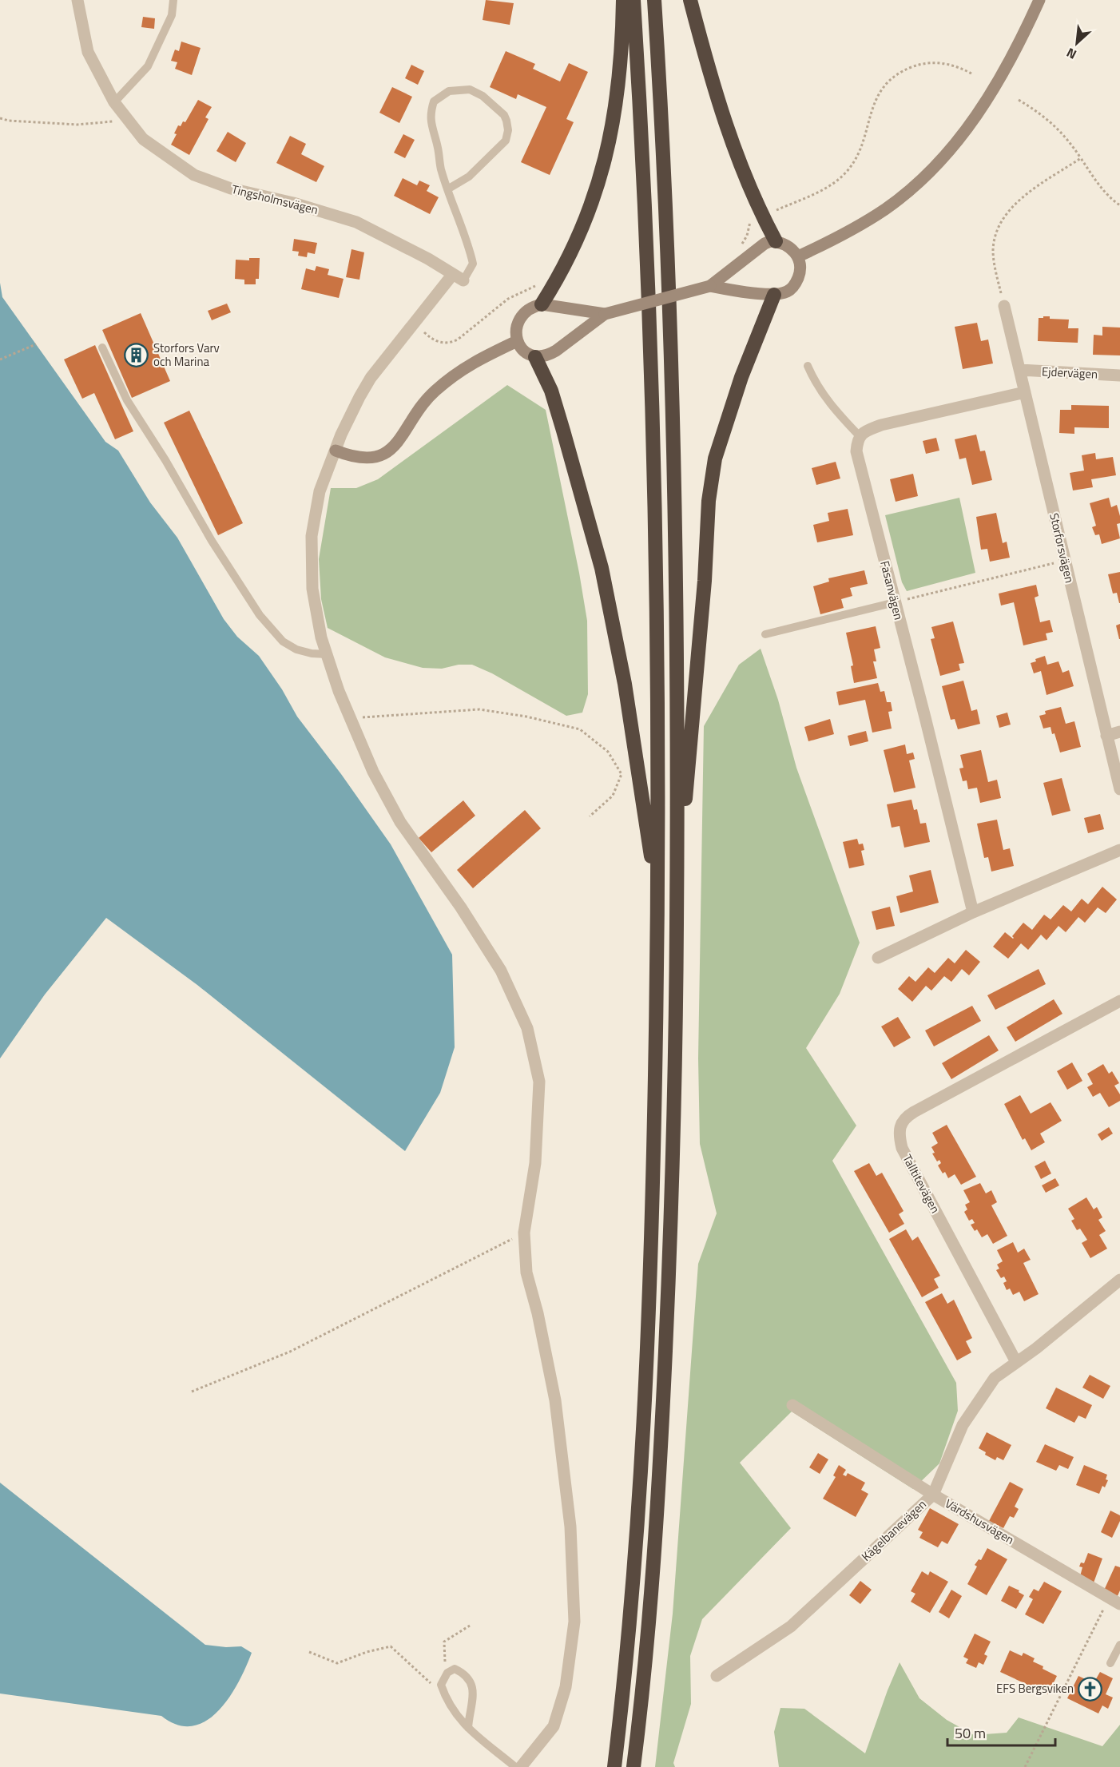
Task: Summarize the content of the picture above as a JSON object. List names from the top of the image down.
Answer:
{
  "streets": {
    "street": [
      "Tingsholmsvägen",
      "Ejdervägen",
      "Storforsvägen",
      "Fasanvägen",
      "Talltitevägen",
      "Värdshusvägen",
      "Kägelbanevägen"
    ]
  },
  "crossings": [
    ["Ejdervägen", "Storforsvägen"],
    ["Talltitevägen", "Kägelbanevägen"],
    ["Värdshusvägen", "Kägelbanevägen"]
  ],
  "places": {
    "building": ["Storfors Varv och Marina"],
    "church": ["EFS Bergsviken"]
  },
  "scale_bar": "50 m",
  "north": "bottom left"
}
